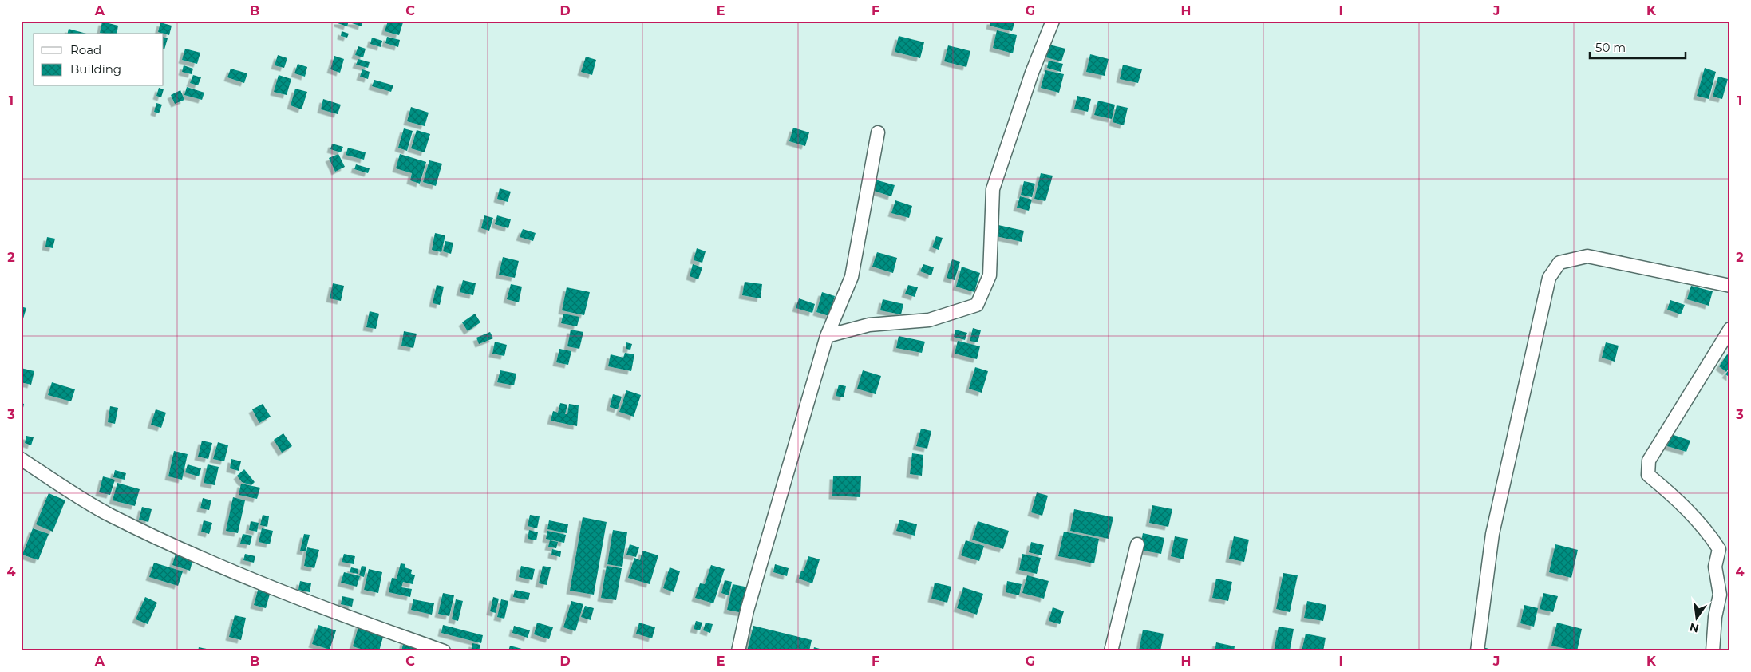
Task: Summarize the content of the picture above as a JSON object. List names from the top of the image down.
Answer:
{
  "legend": ["Road", "Building"],
  "scale_bar": "50 m",
  "north": "bottom",
  "grid": {
    "columns": [
      "A",
      "B",
      "C",
      "D",
      "E",
      "F",
      "G",
      "H",
      "I",
      "J",
      "K"
    ],
    "rows": [
      "1",
      "2",
      "3",
      "4"
    ]
  }
}
